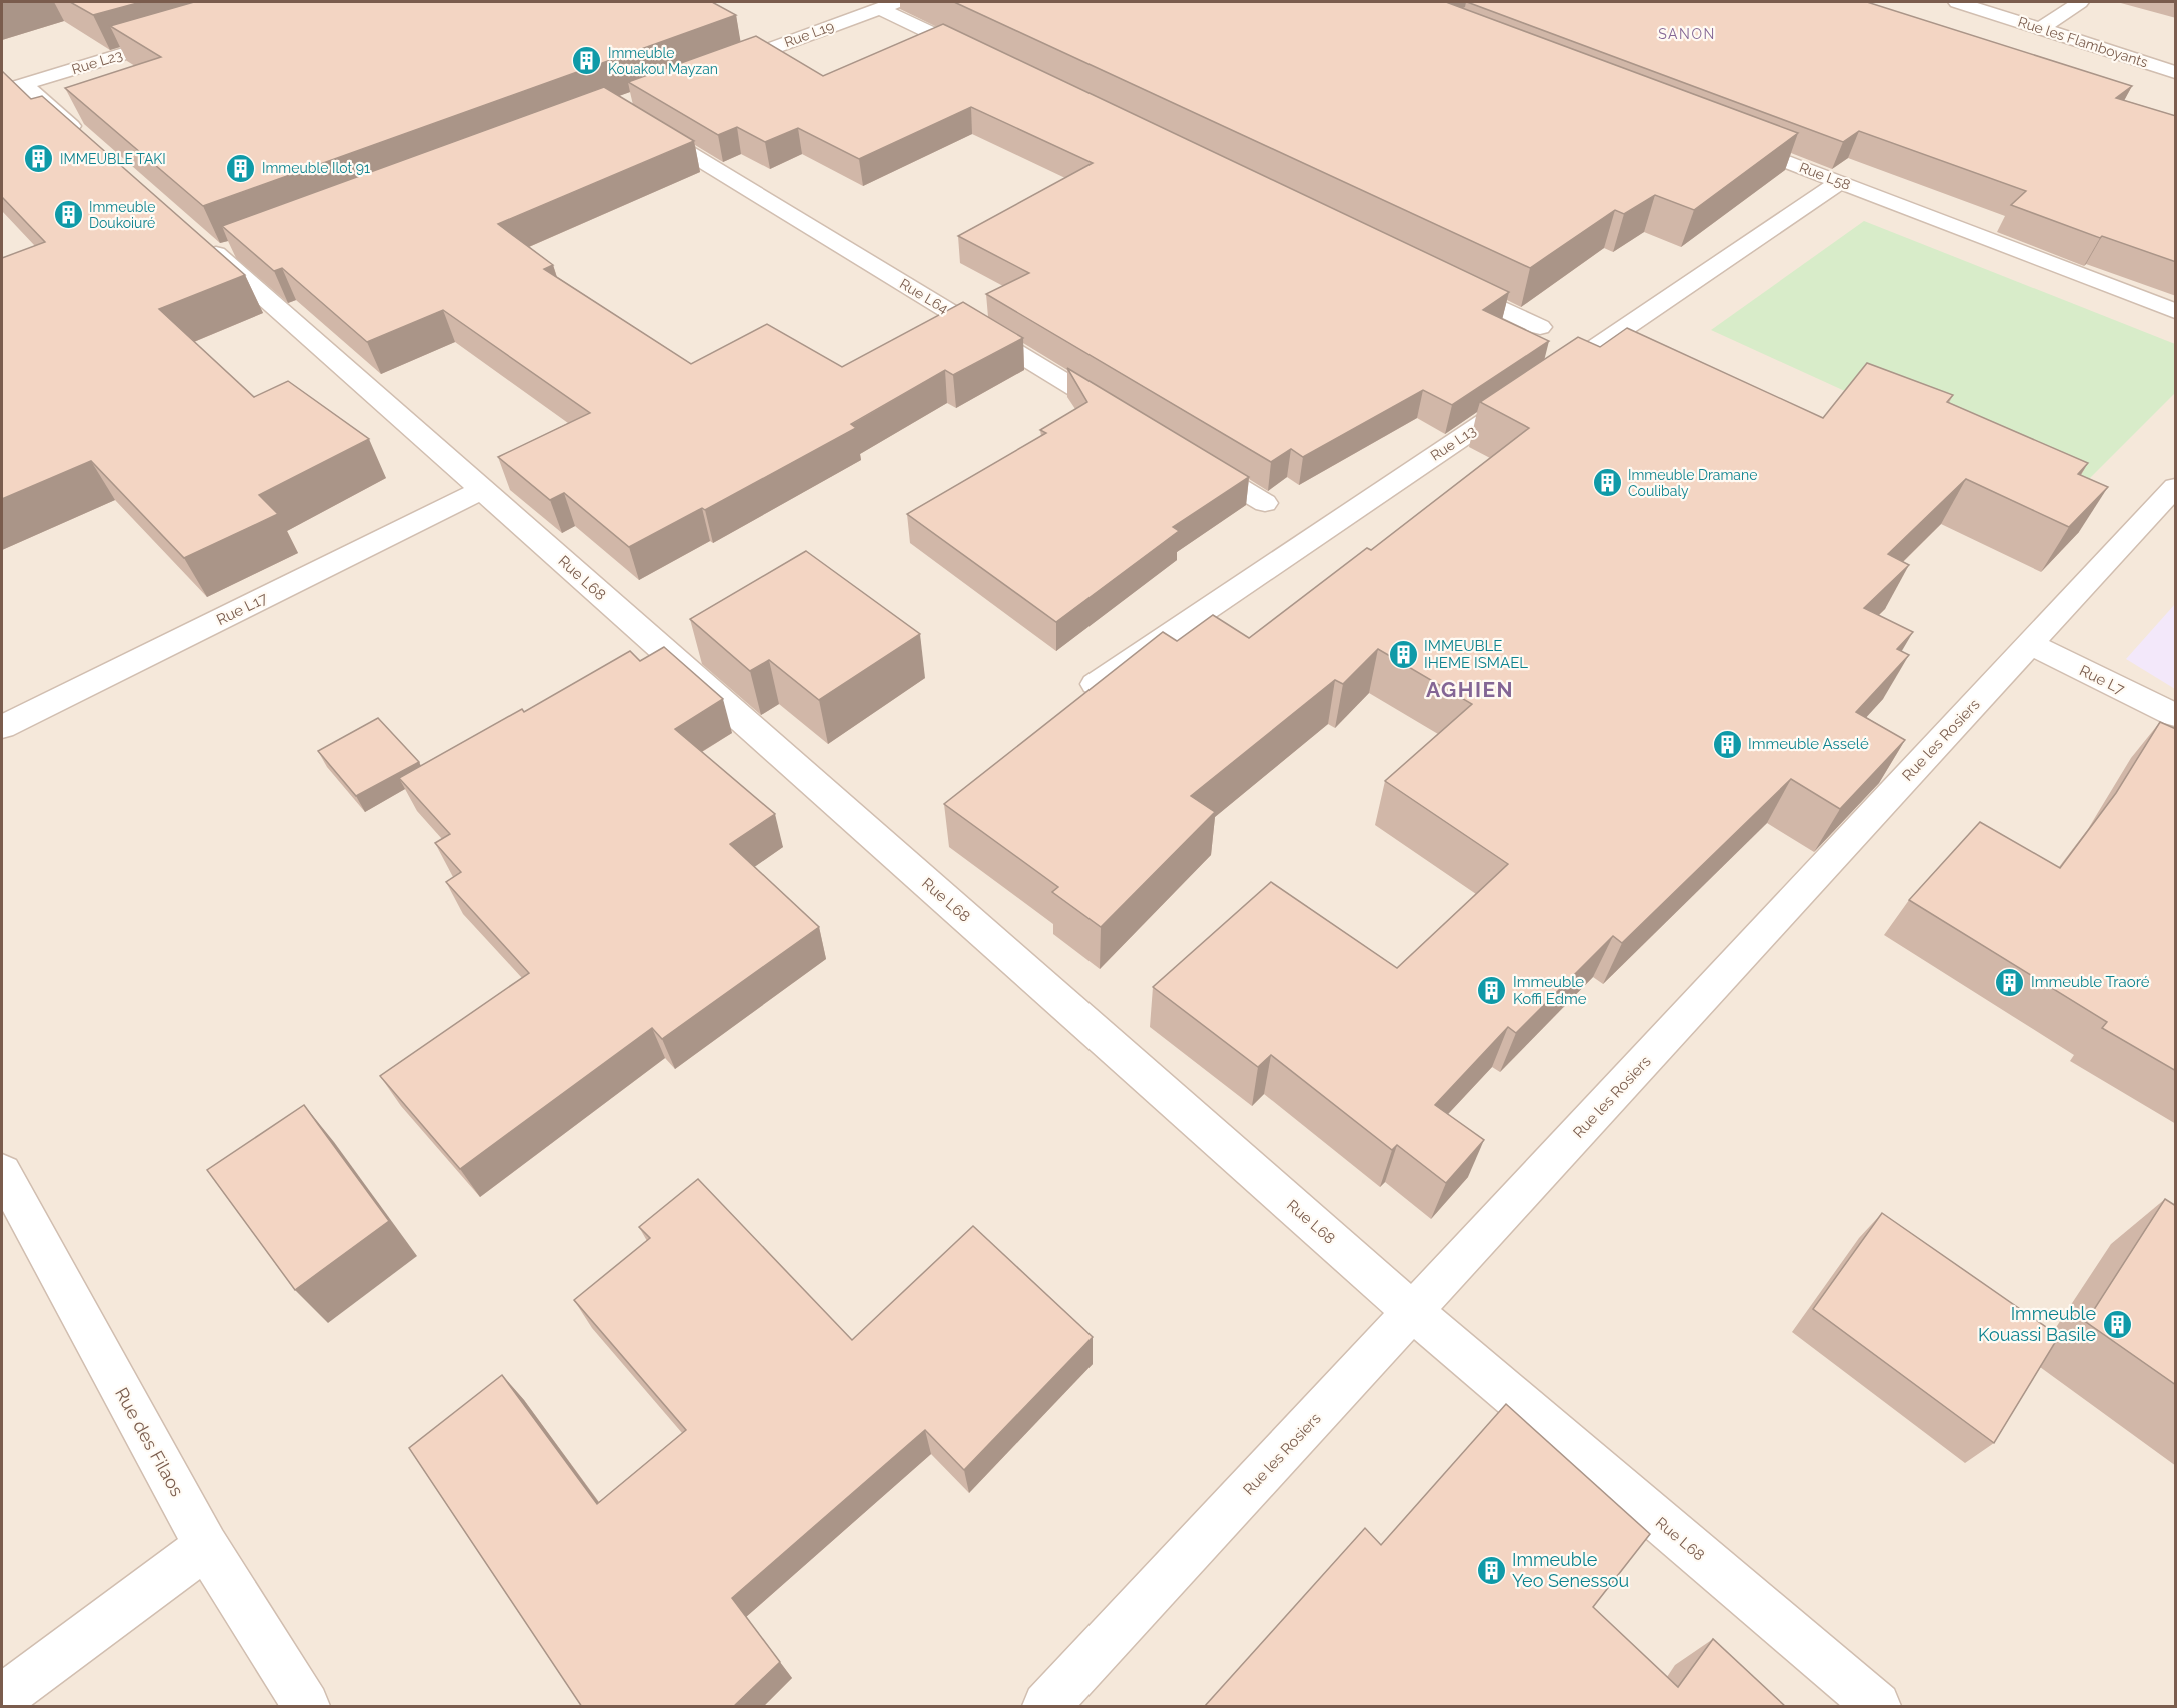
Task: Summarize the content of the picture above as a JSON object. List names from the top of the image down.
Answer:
{
  "streets": {
    "street": [
      "Rue L19",
      "Rue les Flamboyants",
      "Rue L23",
      "Rue L58",
      "Rue L64",
      "Rue L13",
      "Rue L68",
      "Rue L17",
      "Rue L7",
      "Rue les Rosiers",
      "Rue des Filaos"
    ]
  },
  "crossings": [
    ["Rue L58", "Rue L13"],
    ["Rue L68", "Rue L17"],
    ["Rue L68", "Rue les Rosiers"],
    ["Rue L7", "Rue les Rosiers"]
  ],
  "districts": ["SANON", "AGHIEN"],
  "places": {
    "building": [
      "Immeuble Kouakou Mayzan",
      "IMMEUBLE TAKI",
      "Immeuble Ilot 91",
      "Immeuble Doukoiuré",
      "Immeuble Dramane Coulibaly",
      "IMMEUBLE IHEME ISMAEL",
      "Immeuble Asselé",
      "Immeuble Traoré",
      "Immeuble Koffi Edme",
      "Immeuble Kouassi Basile",
      "Immeuble Yeo Senessou"
    ]
  }
}
